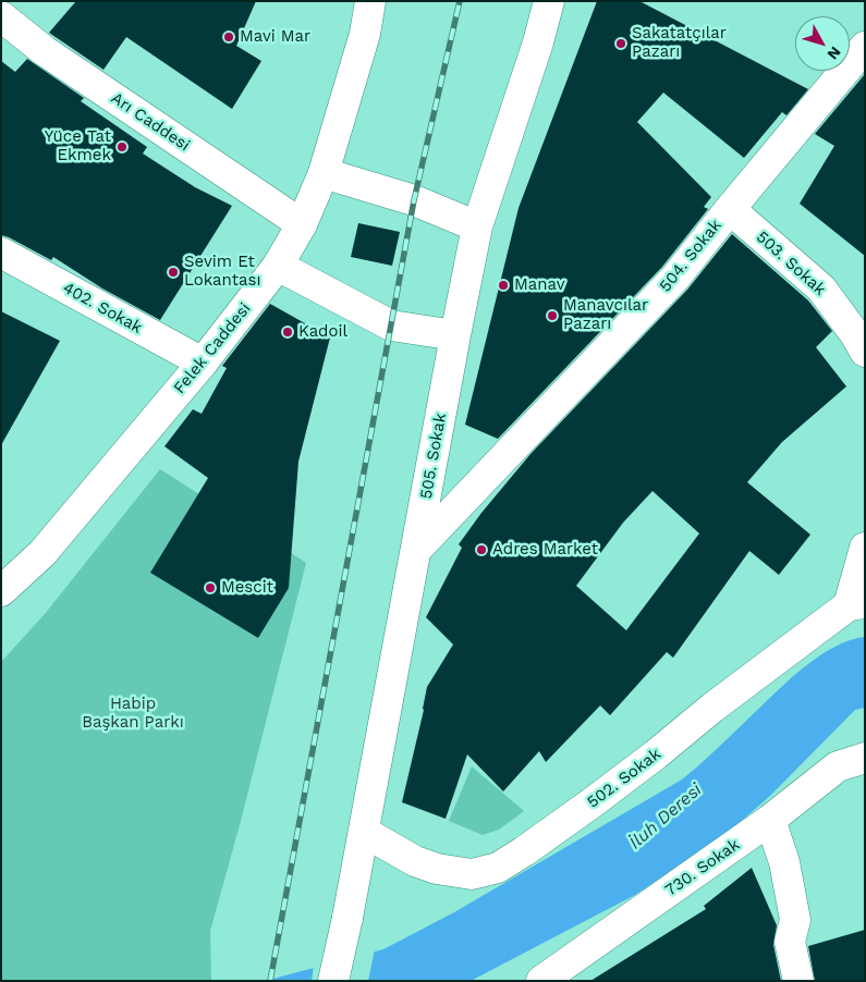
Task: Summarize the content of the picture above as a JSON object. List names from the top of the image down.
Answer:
{
  "streets": {
    "street": [
      "Arı Caddesi",
      "504. Sokak",
      "503. Sokak",
      "402. Sokak",
      "Felek Caddesi",
      "505. Sokak",
      "502. Sokak",
      "730. Sokak"
    ]
  },
  "crossings": [
    ["Arı Caddesi", "Felek Caddesi"],
    ["504. Sokak", "503. Sokak"],
    ["504. Sokak", "505. Sokak"],
    ["402. Sokak", "Felek Caddesi"],
    ["505. Sokak", "502. Sokak"]
  ],
  "water": ["İluh Deresi"],
  "parks": ["Habip Başkan Parkı"],
  "places": [
    "Mavi Mar",
    "Sakatatçılar Pazarı",
    "Yüce Tat Ekmek",
    "Sevim Et Lokantası",
    "Manav",
    "Manavcılar Pazarı",
    "Kadoil",
    "Adres Market",
    "Mescit"
  ],
  "north": "bottom right"
}
